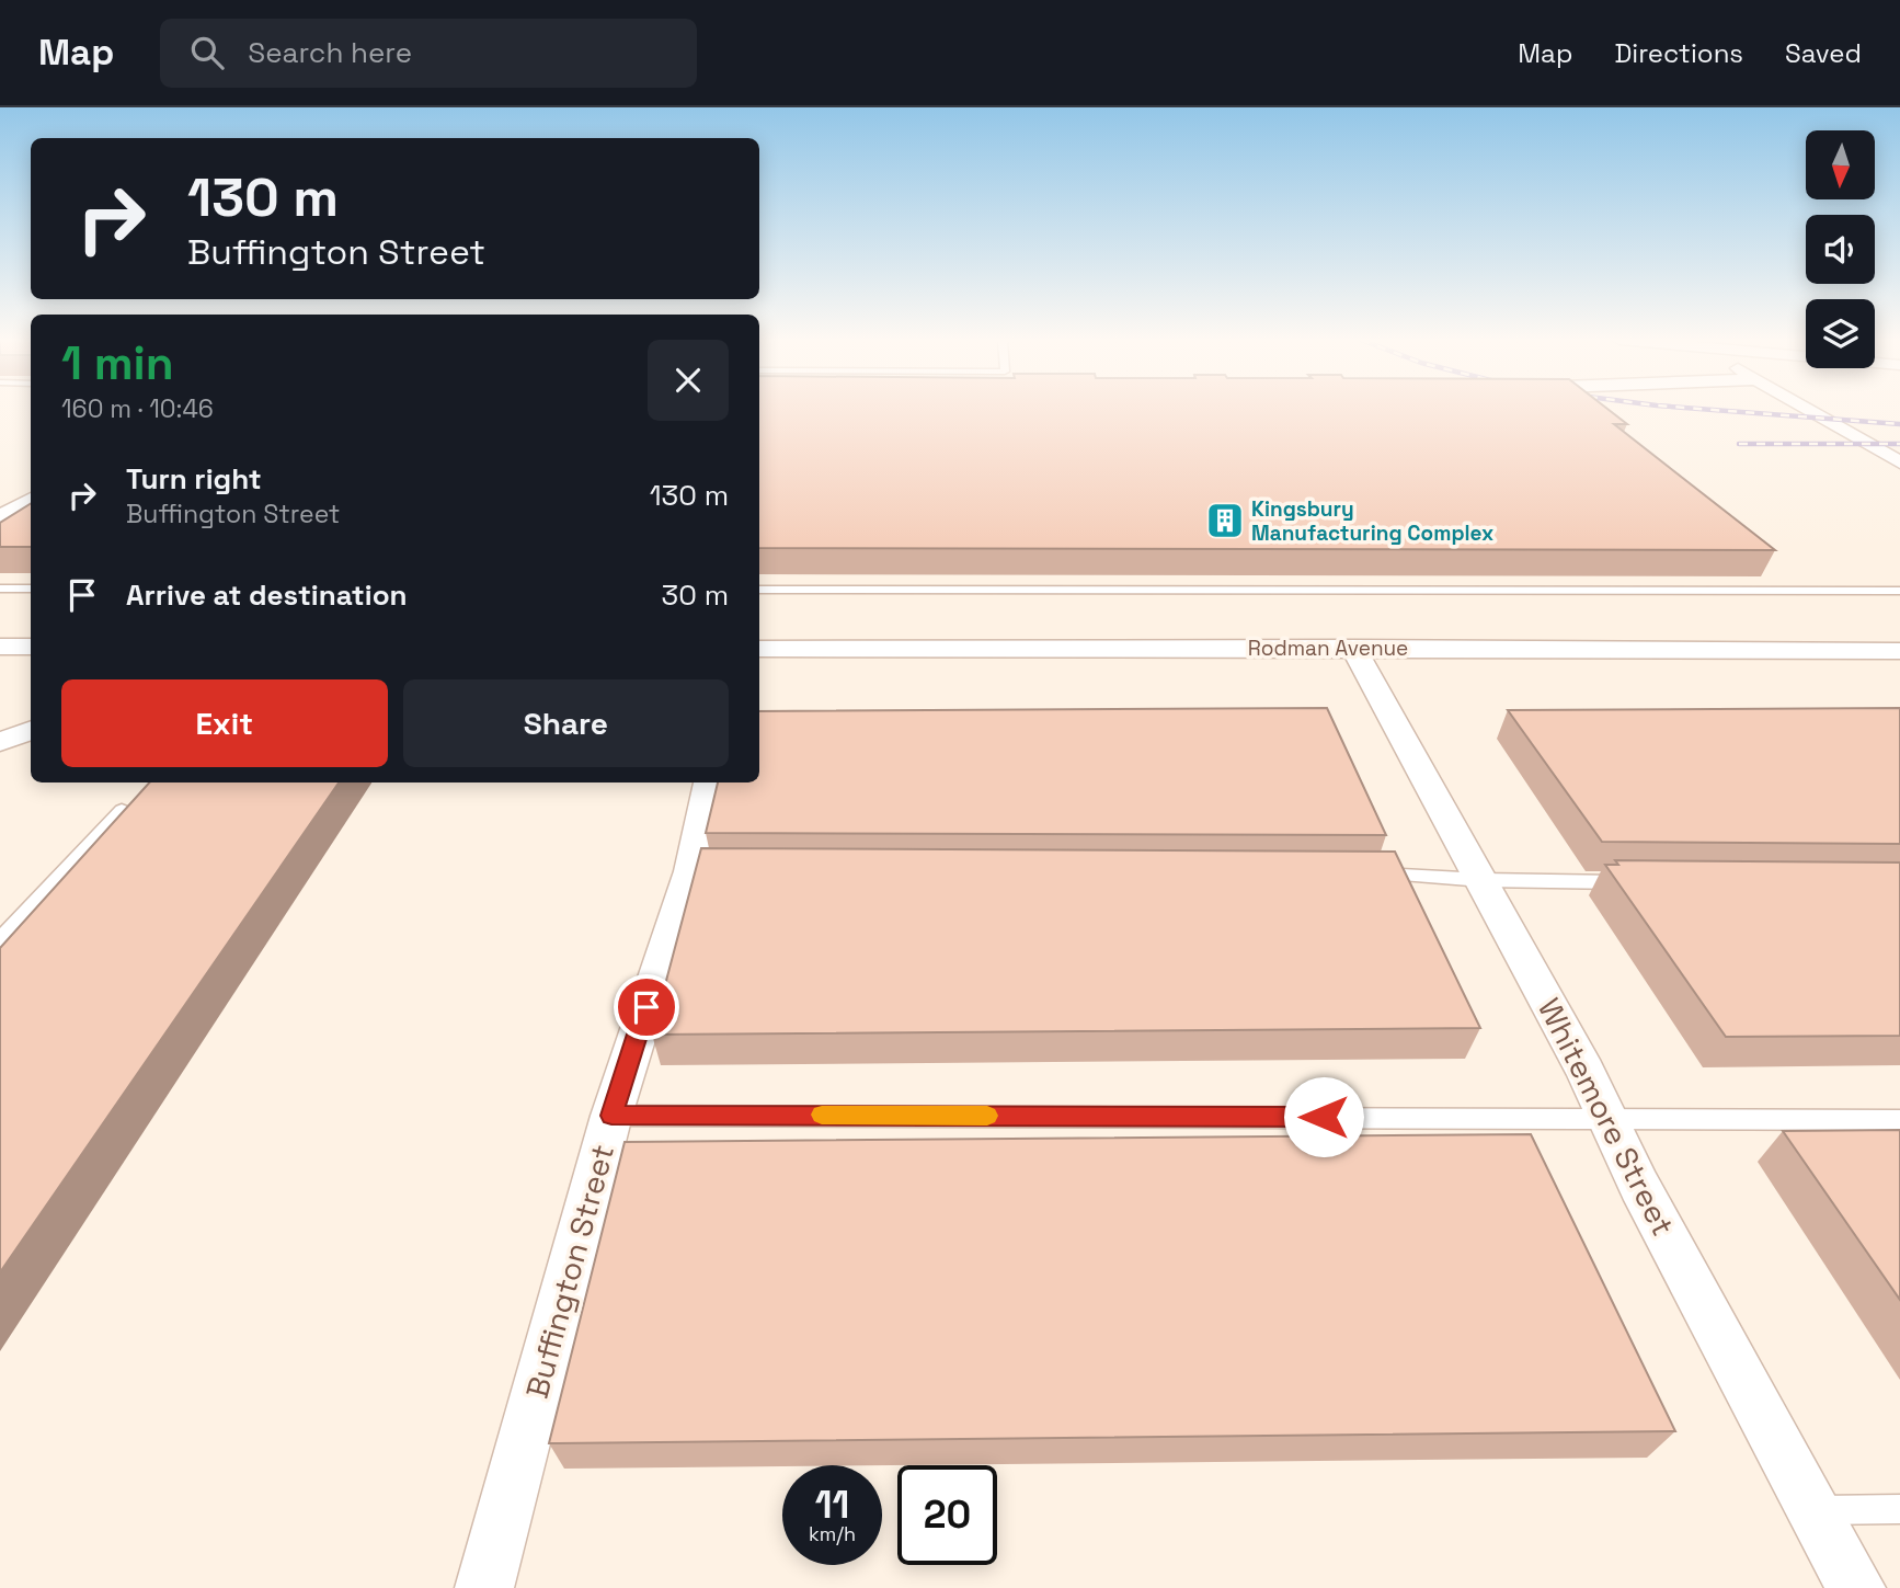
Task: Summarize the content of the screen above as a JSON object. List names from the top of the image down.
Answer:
{
  "streets": {
    "street": ["Rodman Avenue", "Whitemore Street", "Buffington Street"]
  },
  "crossings": [
    ["Rodman Avenue", "Whitemore Street"]
  ],
  "places": {
    "building": ["Kingsbury Manufacturing Complex"]
  },
  "north": "bottom",
  "page": {
    "header": "Map",
    "search": "Search here",
    "nav": ["Map", "Directions", "Saved"],
    "turn": ["130 m", "Buffington Street"],
    "heading": ["1 min", "160 m · 10:46"],
    "list": [
      {
        "name": "Turn right",
        "note": "Buffington Street",
        "value": "130 m"
      },
      {
        "name": "Arrive at destination",
        "value": "30 m"
      }
    ],
    "buttons": ["Exit", "Share"],
    "speed": "11 km/h",
    "limit": "20"
  }
}
